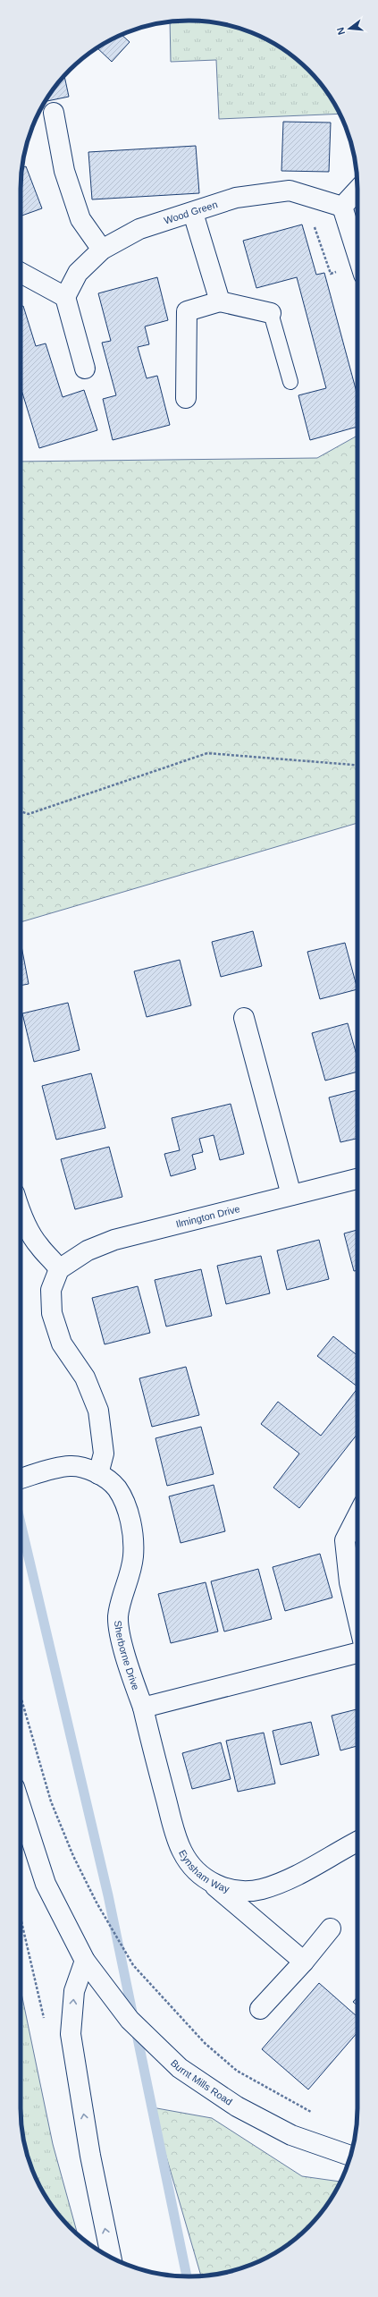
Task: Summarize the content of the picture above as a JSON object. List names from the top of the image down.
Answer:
{
  "streets": {
    "street": [
      "Wood Green",
      "Ilmington Drive",
      "Sherborne Drive",
      "Eynsham Way",
      "Burnt Mills Road"
    ]
  },
  "crossings": [
    ["Sherborne Drive", "Eynsham Way"]
  ],
  "north": "left"
}
